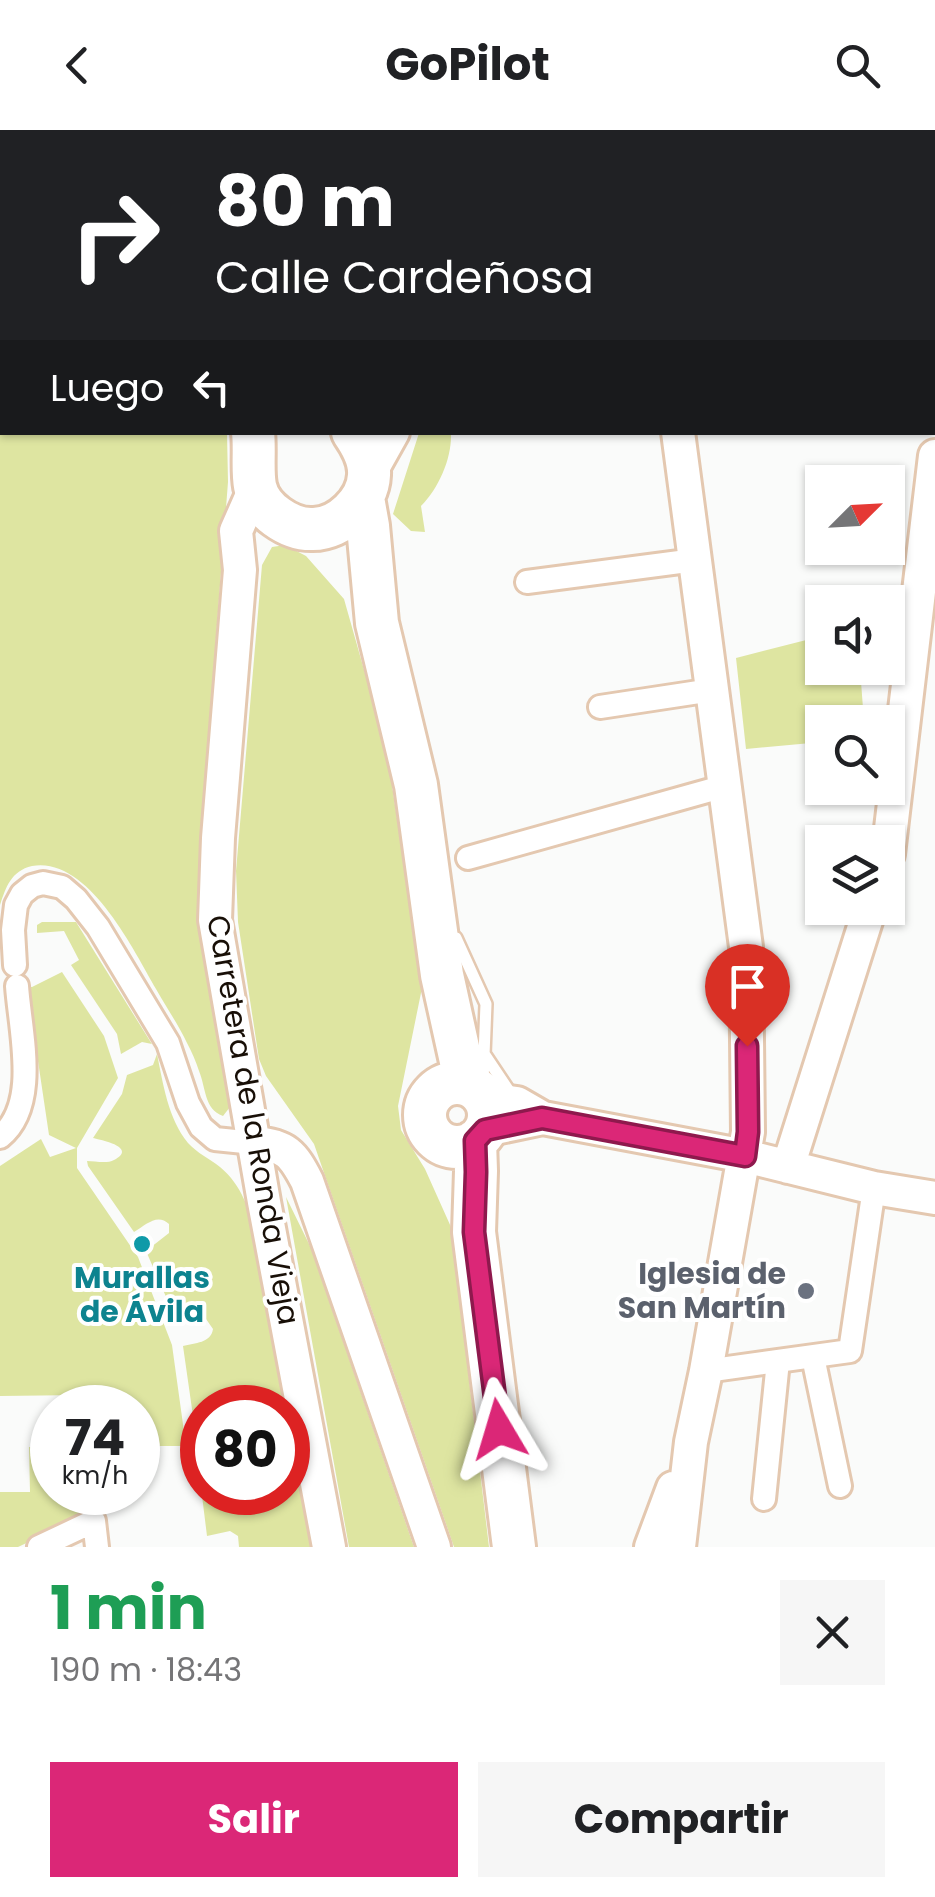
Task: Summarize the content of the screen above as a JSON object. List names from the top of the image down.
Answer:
{
  "streets": {
    "street": ["Carretera de la Ronda Vieja"]
  },
  "places": ["Murallas de Ávila", "Iglesia de San Martín"],
  "north": "top right",
  "page": {
    "header": "GoPilot",
    "turn": ["80 m", "Calle Cardeñosa"],
    "then": "Luego",
    "speed": "74 km/h",
    "limit": "80",
    "heading": ["1 min", "190 m · 18:43"],
    "buttons": ["Salir", "Compartir"]
  }
}
